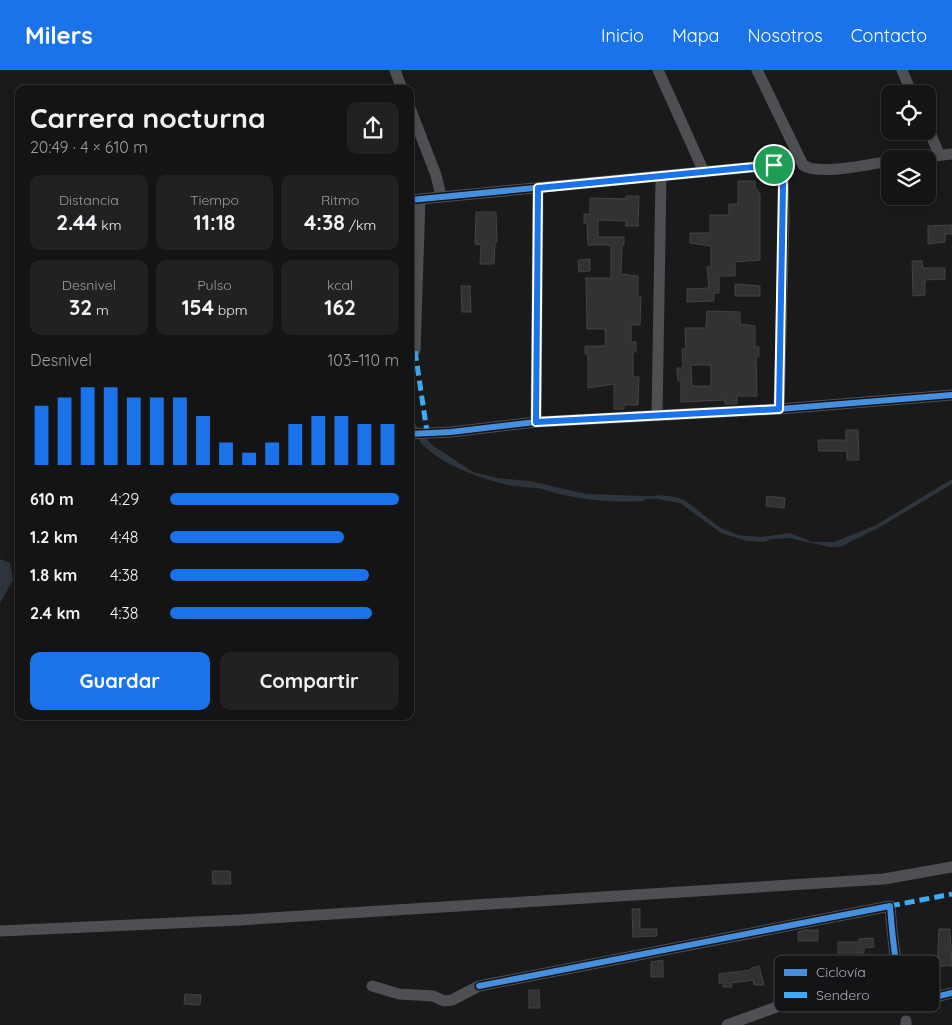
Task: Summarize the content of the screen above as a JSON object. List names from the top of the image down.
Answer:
{
  "legend": ["Ciclovía", "Sendero"],
  "page": {
    "header": "Milers",
    "nav": [
      "Inicio",
      "Mapa",
      "Nosotros",
      "Contacto"
    ],
    "heading": ["Carrera nocturna", "20:49 · 4 × 610 m"],
    "stats": [
      ["Distancia", "2.44 km"],
      ["Tiempo", "11:18"],
      ["Ritmo", "4:38 /km"],
      ["Desnivel", "32 m"],
      ["Pulso", "154 bpm"],
      ["kcal", "162"]
    ],
    "chart": ["Desnivel", "103–110 m"],
    "list": [
      {
        "name": "610 m",
        "note": "4:29"
      },
      {
        "name": "1.2 km",
        "note": "4:48"
      },
      {
        "name": "1.8 km",
        "note": "4:38"
      },
      {
        "name": "2.4 km",
        "note": "4:38"
      }
    ],
    "buttons": ["Guardar", "Compartir"]
  }
}
